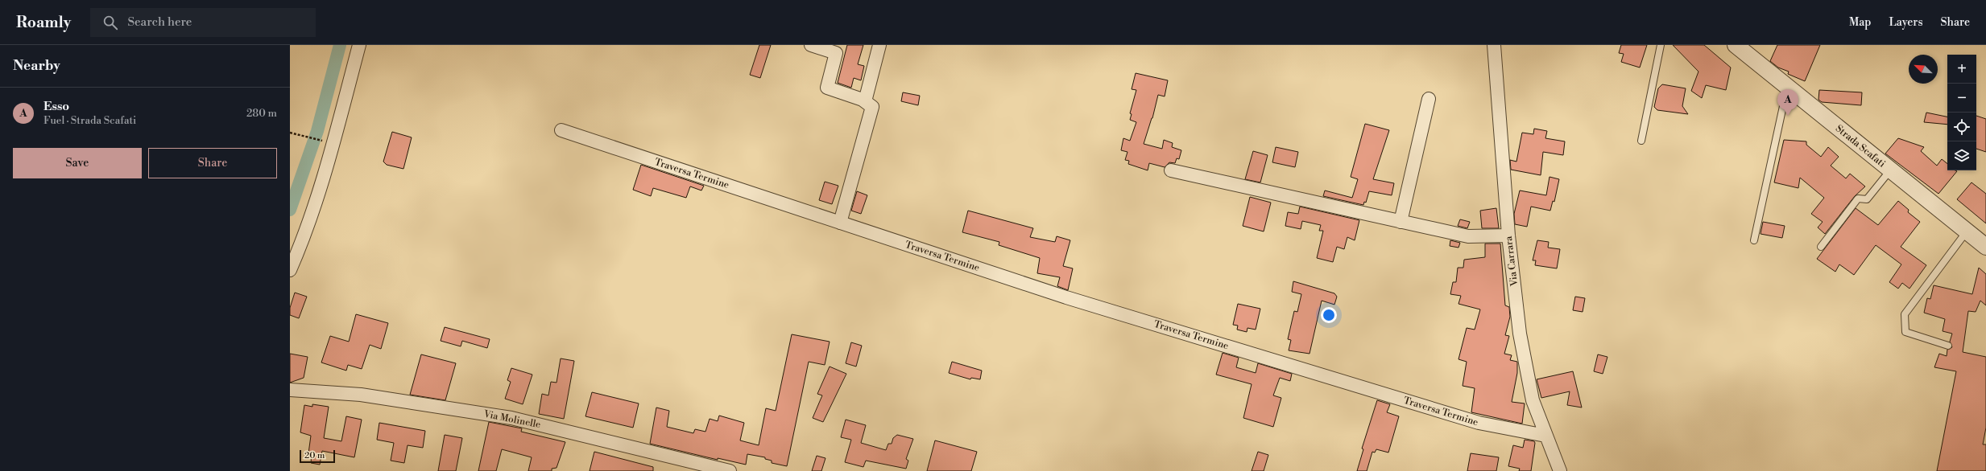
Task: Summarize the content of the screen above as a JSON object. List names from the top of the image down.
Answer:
{
  "streets": {
    "street": [
      "Strada Scafati",
      "Traversa Termine",
      "Via Carrara",
      "Via Molinelle"
    ]
  },
  "crossings": [
    ["Traversa Termine", "Via Carrara"]
  ],
  "scale_bar": "20 m",
  "north": "top left",
  "page": {
    "header": "Roamly",
    "search": "Search here",
    "nav": ["Map", "Layers", "Share"],
    "heading": "Nearby",
    "map_buttons": ["+", "−"],
    "list": [
      {
        "mark": "A",
        "name": "Esso",
        "note": "Fuel · Strada Scafati",
        "value": "280 m"
      }
    ],
    "pins": "A",
    "buttons": ["Save", "Share"],
    "scale": "20 m"
  }
}
